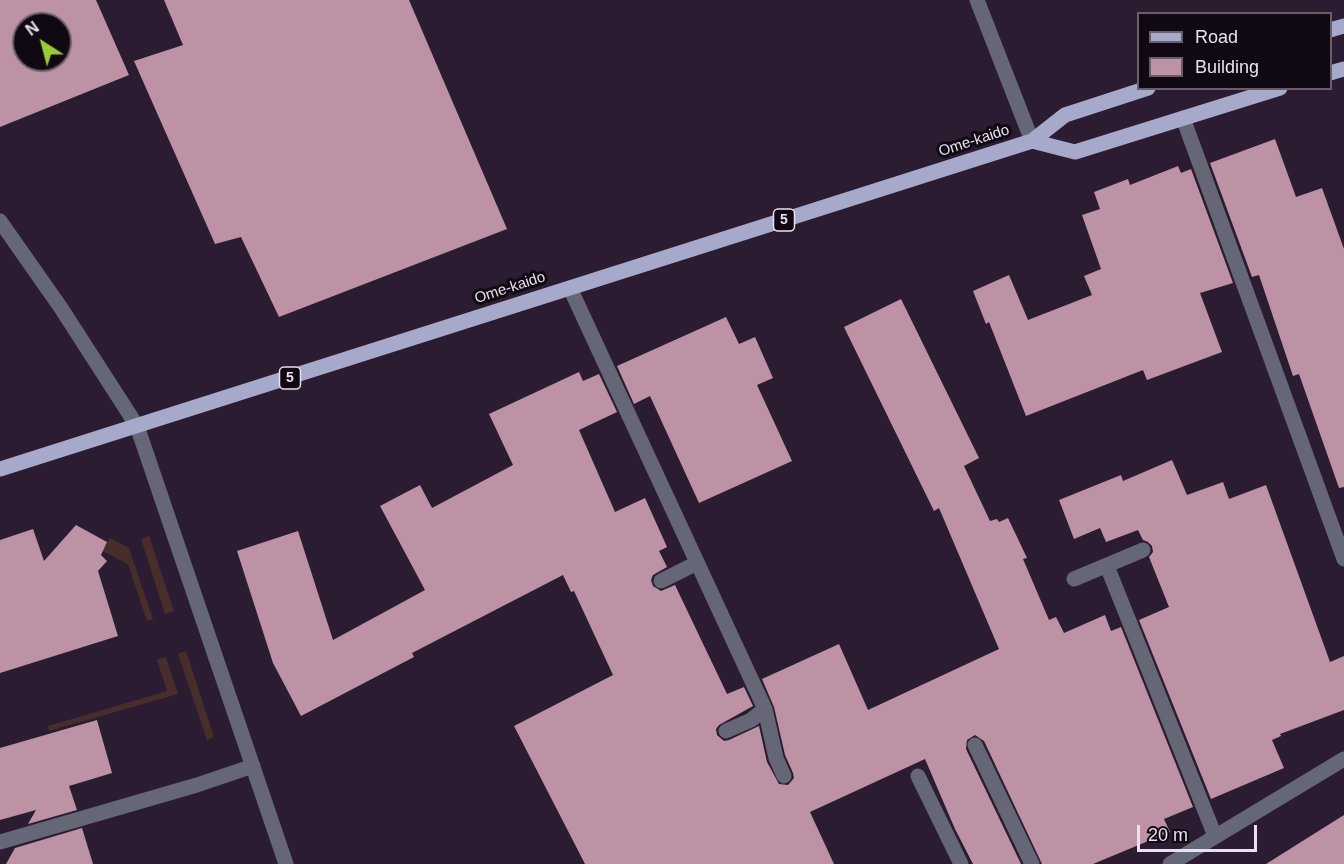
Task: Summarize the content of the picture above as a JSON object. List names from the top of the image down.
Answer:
{
  "streets": {
    "main road": ["Ome-kaido", "5"]
  },
  "legend": ["Road", "Building"],
  "scale_bar": "20 m",
  "north": "top left"
}
